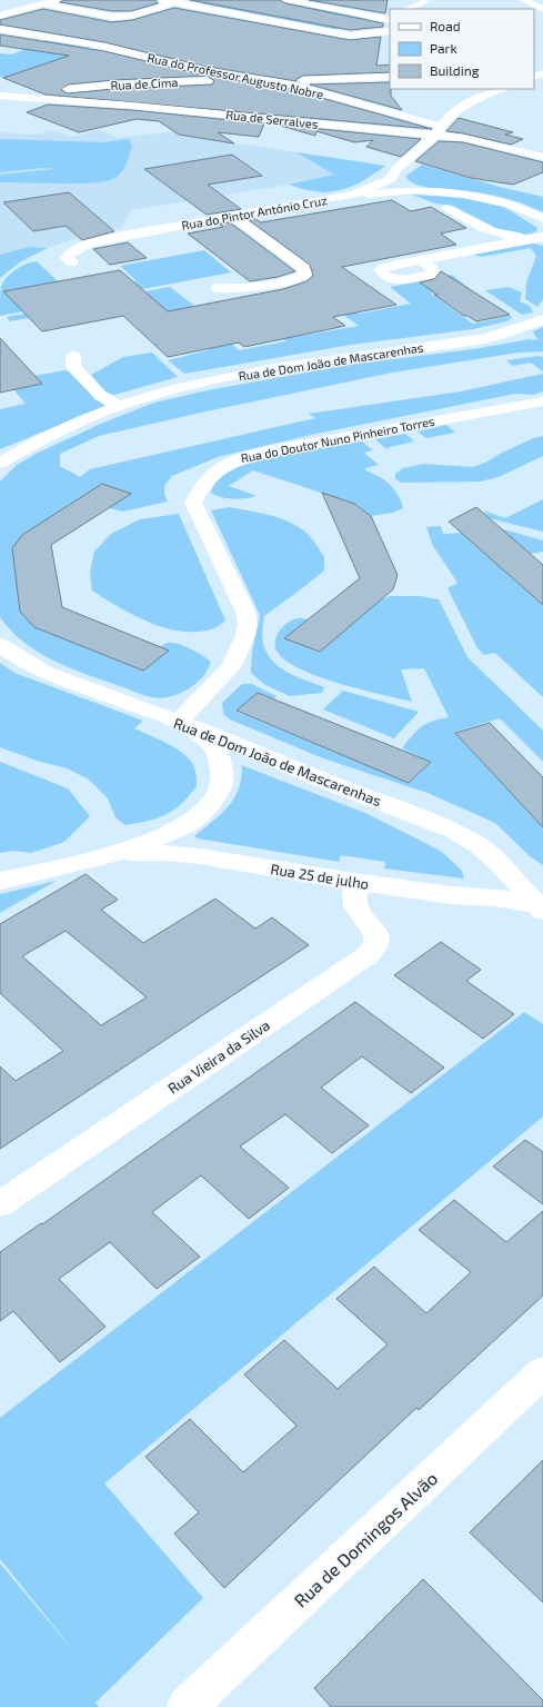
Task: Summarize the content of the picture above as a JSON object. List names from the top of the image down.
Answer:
{
  "streets": {
    "street": [
      "Rua do Professor Augusto Nobre",
      "Rua de Cima",
      "Rua de Serralves",
      "Rua do Pintor António Cruz",
      "Rua de Dom João de Mascarenhas",
      "Rua do Doutor Nuno Pinheiro Torres",
      "Rua 25 de julho",
      "Rua Vieira da Silva",
      "Rua de Domingos Alvão"
    ]
  },
  "crossings": [
    ["Rua do Professor Augusto Nobre", "Rua de Cima"],
    ["Rua do Professor Augusto Nobre", "Rua de Serralves"],
    ["Rua do Professor Augusto Nobre", "Rua do Pintor António Cruz"],
    ["Rua de Cima", "Rua de Serralves"],
    ["Rua de Serralves", "Rua do Pintor António Cruz"],
    ["Rua de Dom João de Mascarenhas", "Rua do Doutor Nuno Pinheiro Torres"],
    ["Rua de Dom João de Mascarenhas", "Rua 25 de julho"],
    ["Rua 25 de julho", "Rua Vieira da Silva"]
  ],
  "legend": ["Road", "Park", "Building"]
}
